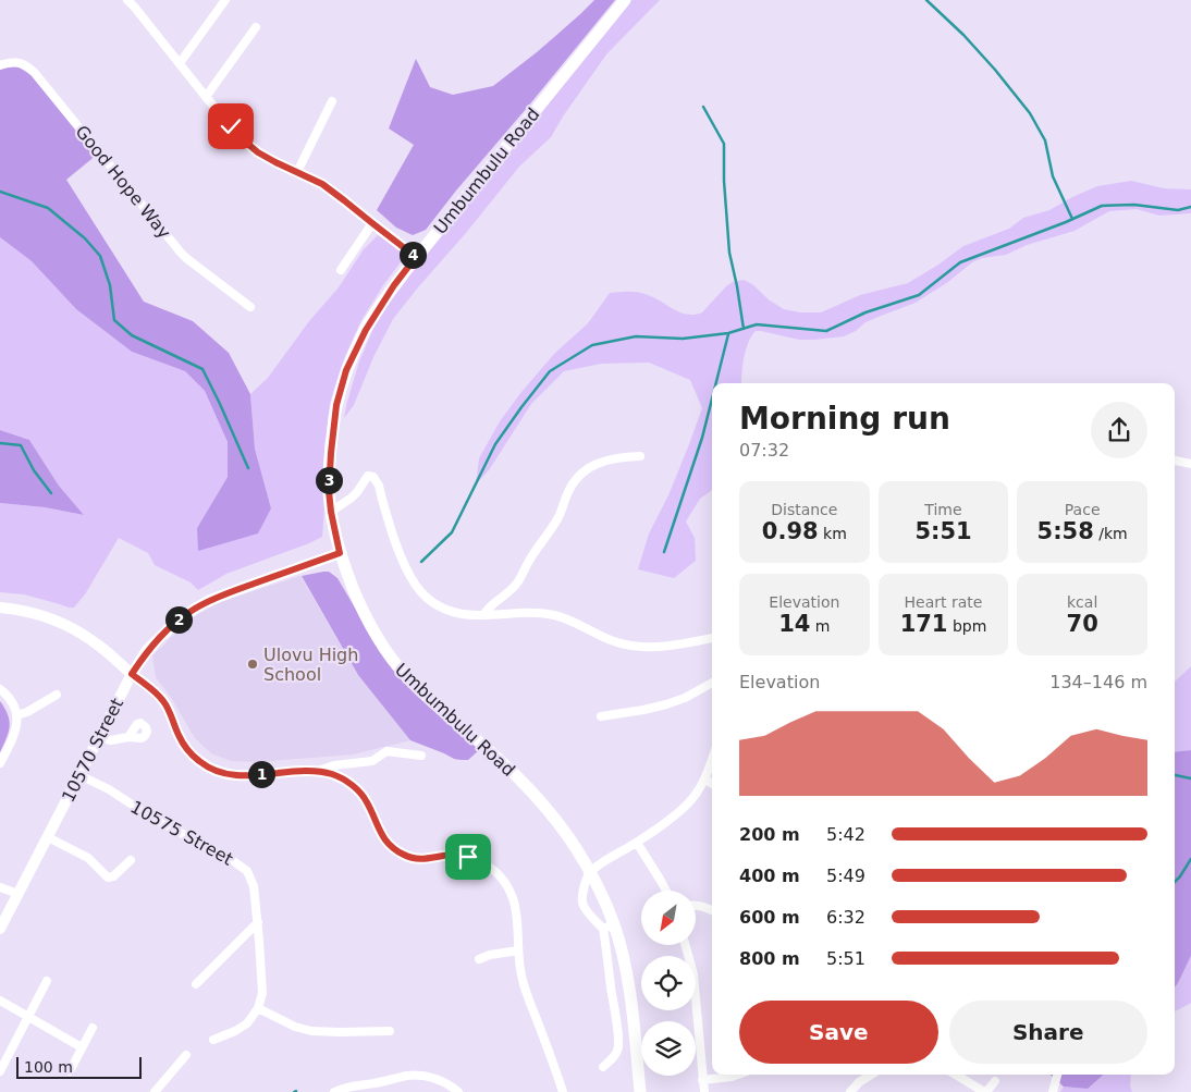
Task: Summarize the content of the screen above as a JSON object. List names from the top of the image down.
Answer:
{
  "streets": {
    "main road": ["Umbumbulu Road"],
    "street": ["Good Hope Way", "10570 Street", "10575 Street"]
  },
  "crossings": [
    ["Umbumbulu Road", "10570 Street"],
    ["10570 Street", "10575 Street"]
  ],
  "places": ["Ulovu High School"],
  "scale_bar": "100 m",
  "north": "bottom left",
  "page": {
    "pins": [
      "4",
      "3",
      "2",
      "1"
    ],
    "heading": ["Morning run", "07:32"],
    "stats": [
      ["Distance", "0.98 km"],
      ["Time", "5:51"],
      ["Pace", "5:58 /km"],
      ["Elevation", "14 m"],
      ["Heart rate", "171 bpm"],
      ["kcal", "70"]
    ],
    "chart": ["Elevation", "134–146 m"],
    "list": [
      {
        "name": "200 m",
        "note": "5:42"
      },
      {
        "name": "400 m",
        "note": "5:49"
      },
      {
        "name": "600 m",
        "note": "6:32"
      },
      {
        "name": "800 m",
        "note": "5:51"
      }
    ],
    "buttons": ["Save", "Share"],
    "scale": "100 m"
  }
}
